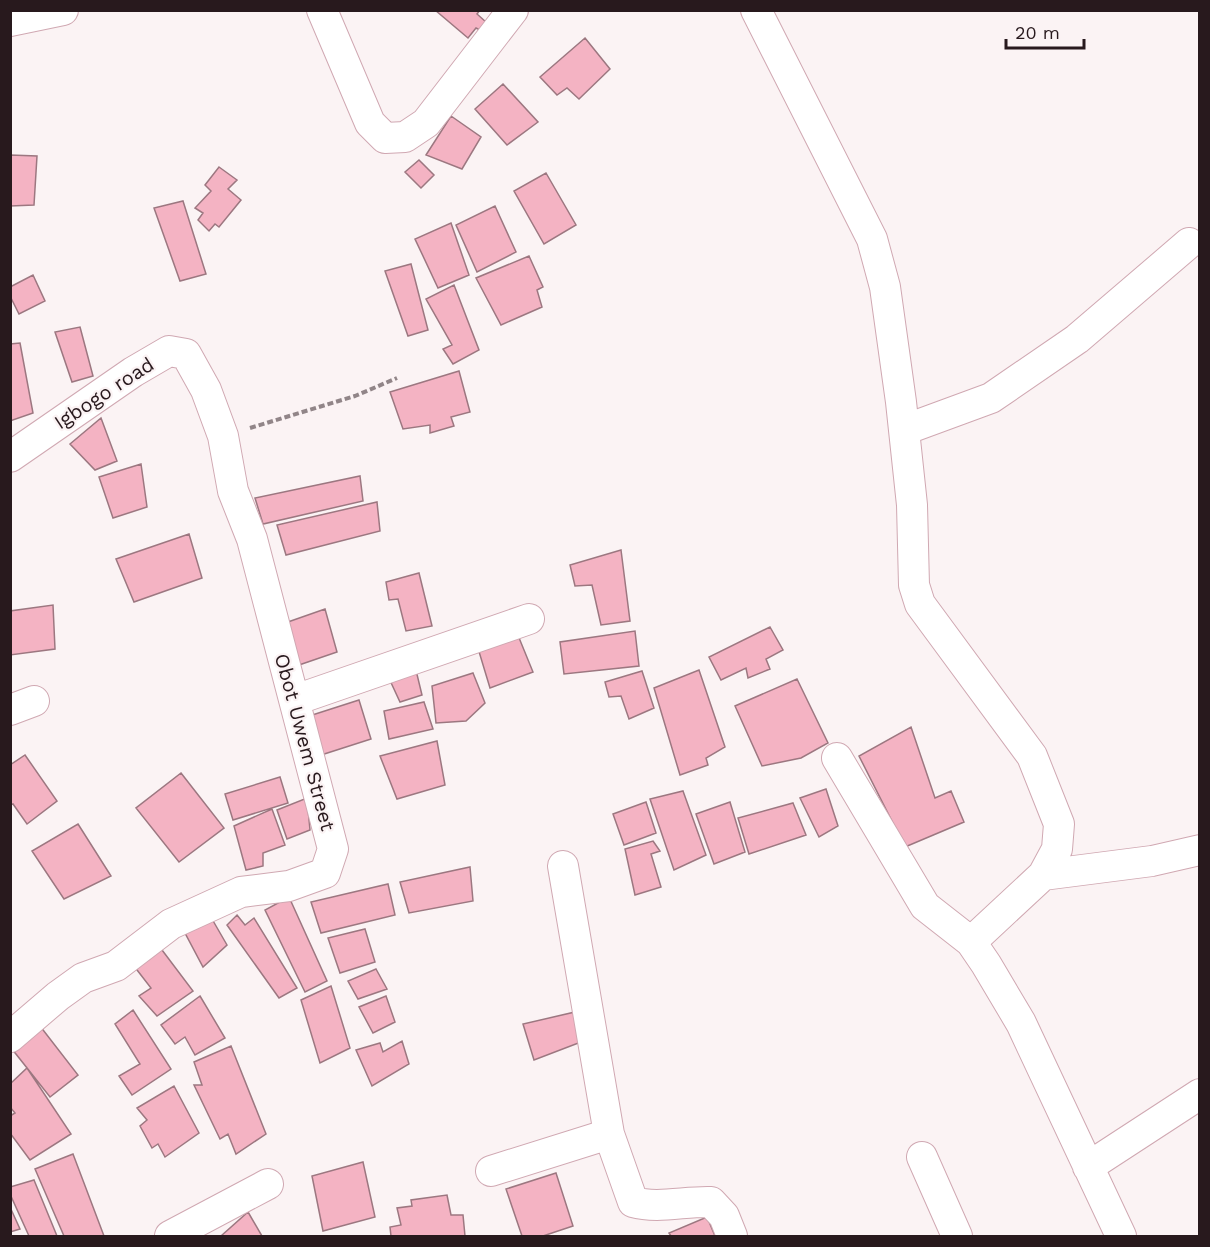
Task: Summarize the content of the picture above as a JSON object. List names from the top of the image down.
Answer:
{
  "streets": {
    "street": ["Igbogo road", "Obot Uwem Street"]
  },
  "crossings": [
    ["Igbogo road", "Obot Uwem Street"]
  ],
  "scale_bar": "20 m"
}
